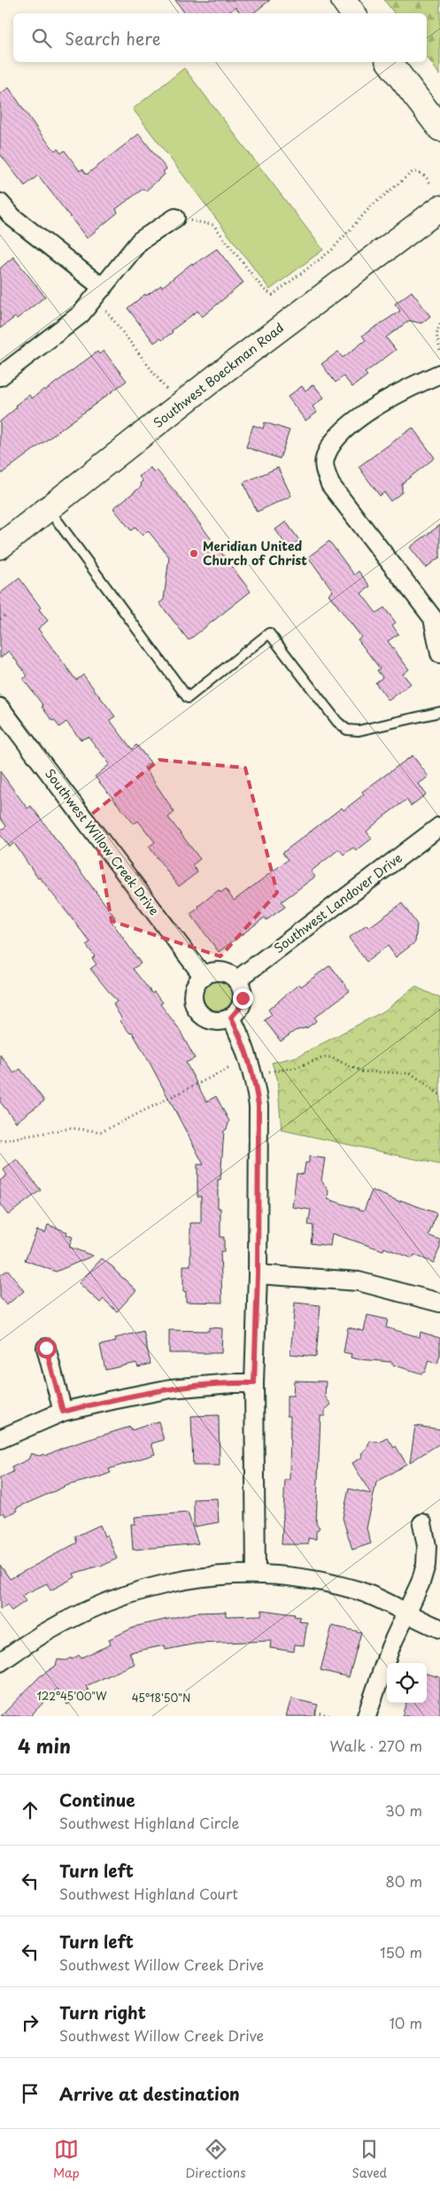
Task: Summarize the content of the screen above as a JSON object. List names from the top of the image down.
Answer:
{
  "streets": {
    "main road": ["Southwest Boeckman Road"],
    "street": ["Southwest Willow Creek Drive", "Southwest Landover Drive"]
  },
  "crossings": [
    ["Southwest Willow Creek Drive", "Southwest Landover Drive"]
  ],
  "places": ["Meridian United Church of Christ"],
  "page": {
    "search": "Search here",
    "heading": ["4 min", "Walk · 270 m"],
    "list": [
      ["Continue", "Southwest Highland Circle", "30 m"],
      ["Turn left", "Southwest Highland Court", "80 m"],
      ["Turn left", "Southwest Willow Creek Drive", "150 m"],
      ["Turn right", "Southwest Willow Creek Drive", "10 m"],
      "Arrive at destination"
    ],
    "nav": ["Map", "Directions", "Saved"]
  },
  "coordinates": ["122°45'00\"W", "45°18'50\"N"]
}
